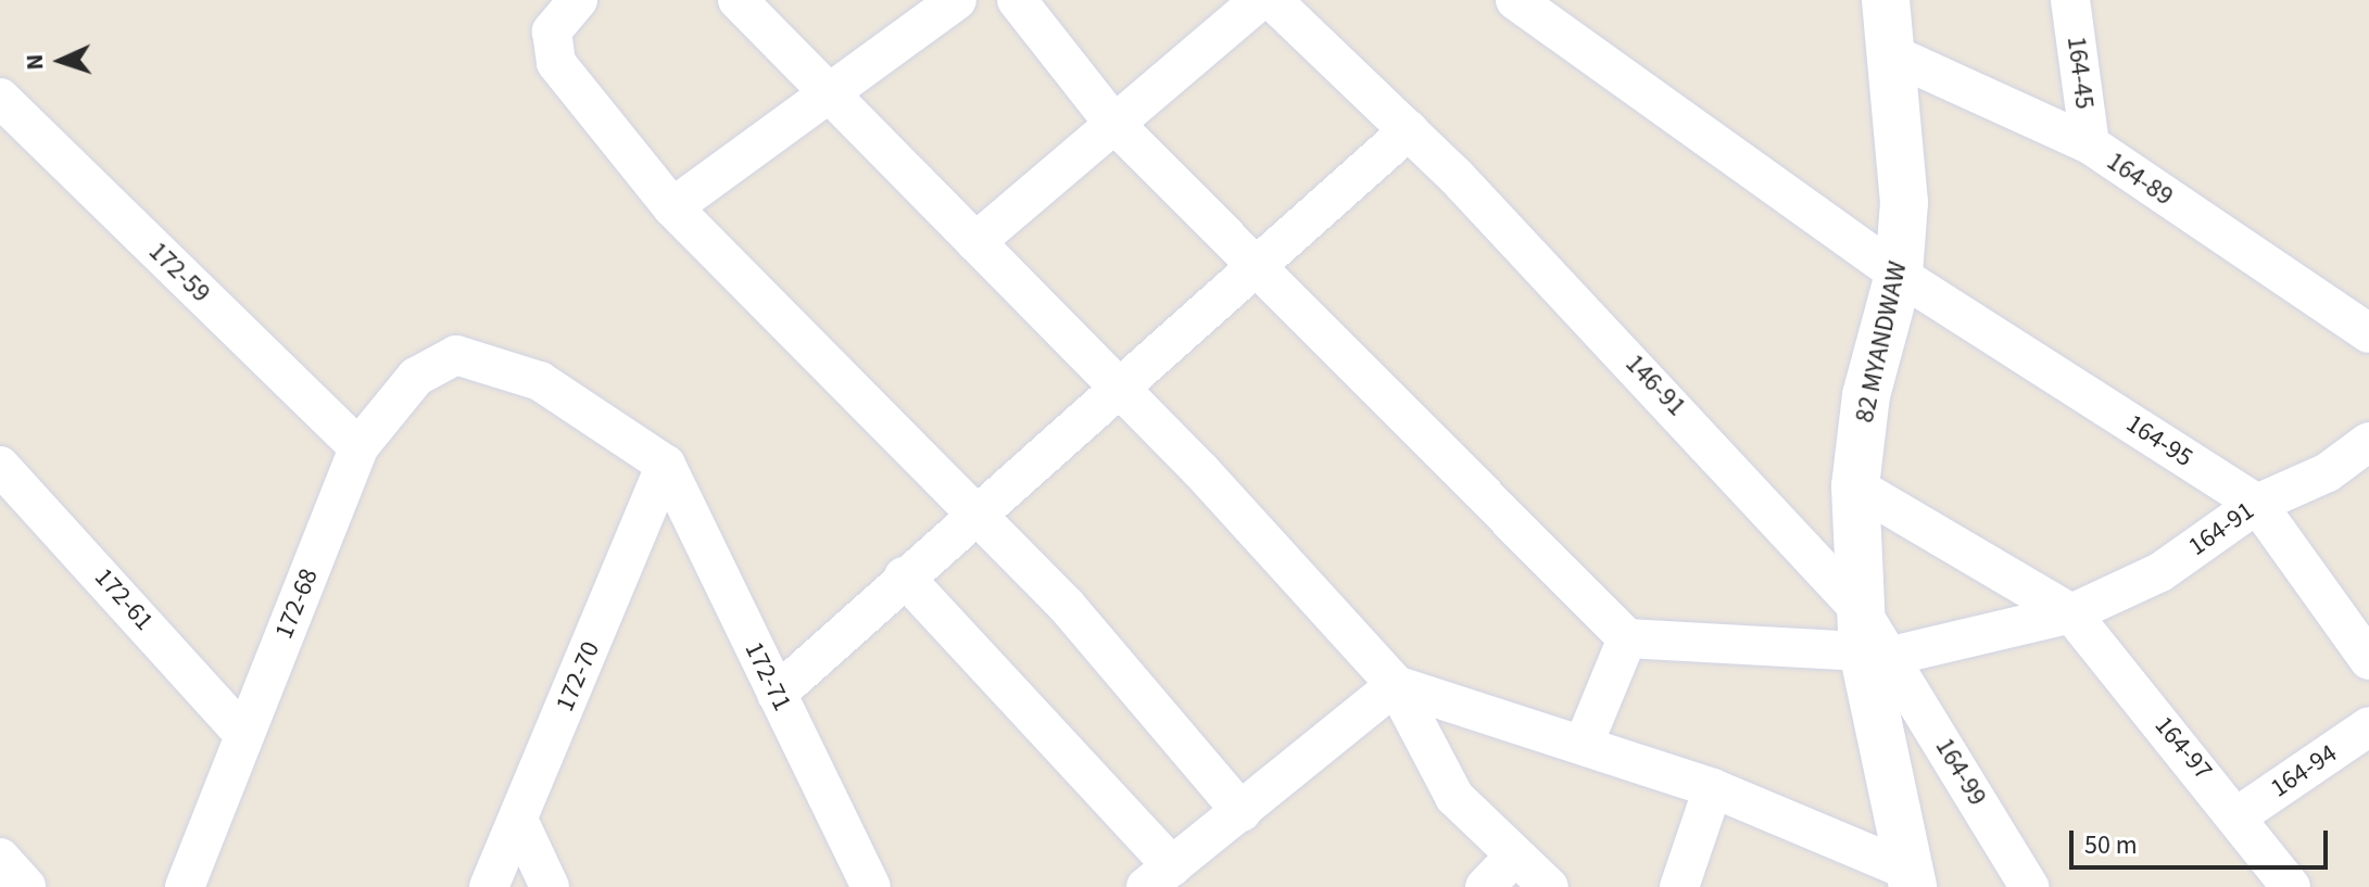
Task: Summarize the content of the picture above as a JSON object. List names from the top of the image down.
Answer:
{
  "streets": {
    "street": [
      "164-45",
      "164-89",
      "172-59",
      "82 MYANDWAW",
      "146-91",
      "164-95",
      "164-91",
      "172-61",
      "172-68",
      "172-70",
      "172-71",
      "164-97",
      "164-94",
      "164-99"
    ]
  },
  "crossings": [
    ["164-45", "164-89"],
    ["164-89", "82 MYANDWAW"],
    ["172-59", "172-68"],
    ["82 MYANDWAW", "146-91"],
    ["82 MYANDWAW", "164-95"],
    ["82 MYANDWAW", "164-97"],
    ["82 MYANDWAW", "164-99"],
    ["146-91", "164-99"],
    ["164-95", "164-91"],
    ["164-91", "164-97"],
    ["172-61", "172-68"],
    ["172-68", "172-70"],
    ["172-68", "172-71"],
    ["172-70", "172-71"],
    ["164-97", "164-94"]
  ],
  "scale_bar": "50 m",
  "north": "left"
}
